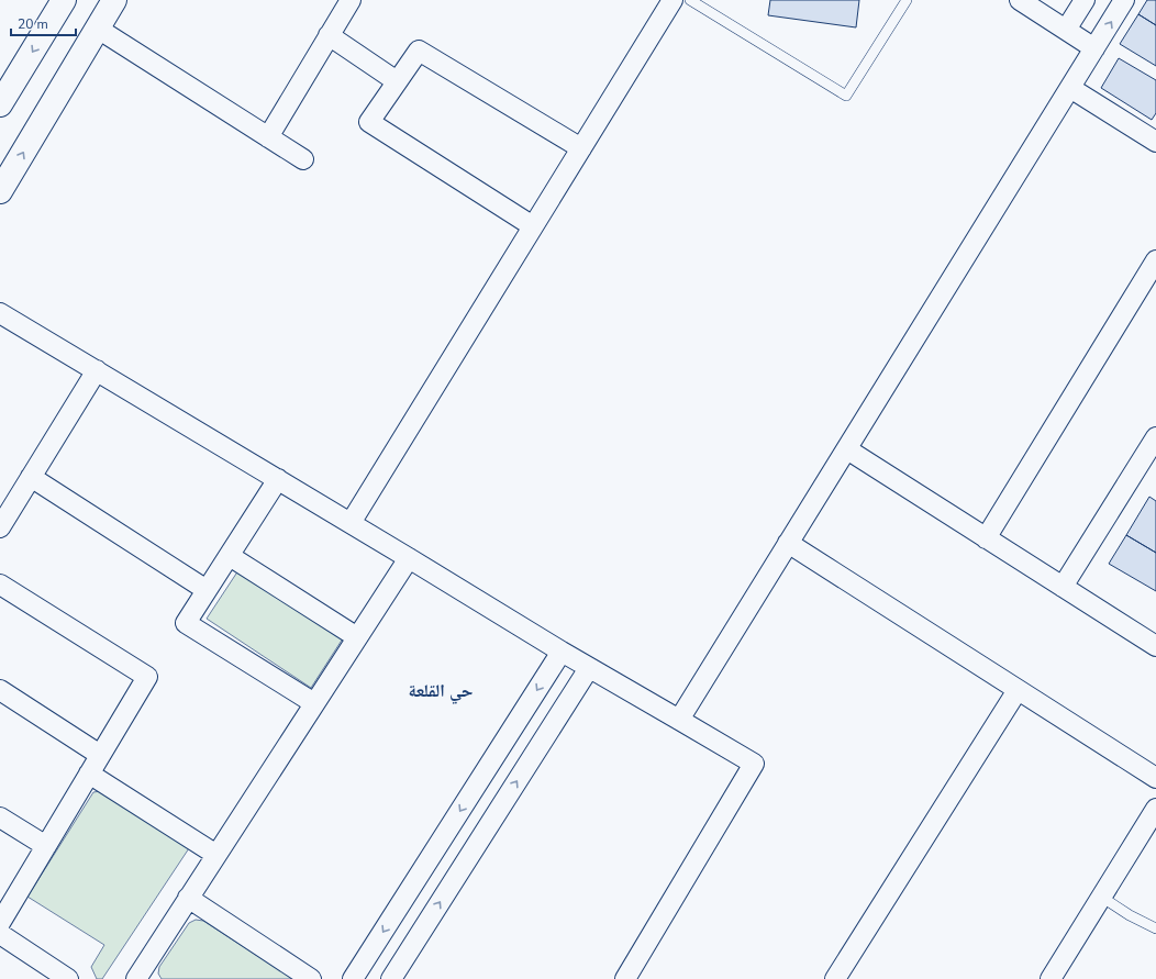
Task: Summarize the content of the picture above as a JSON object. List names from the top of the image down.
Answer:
{
  "districts": ["حي القلعة"],
  "scale_bar": "20 m"
}
